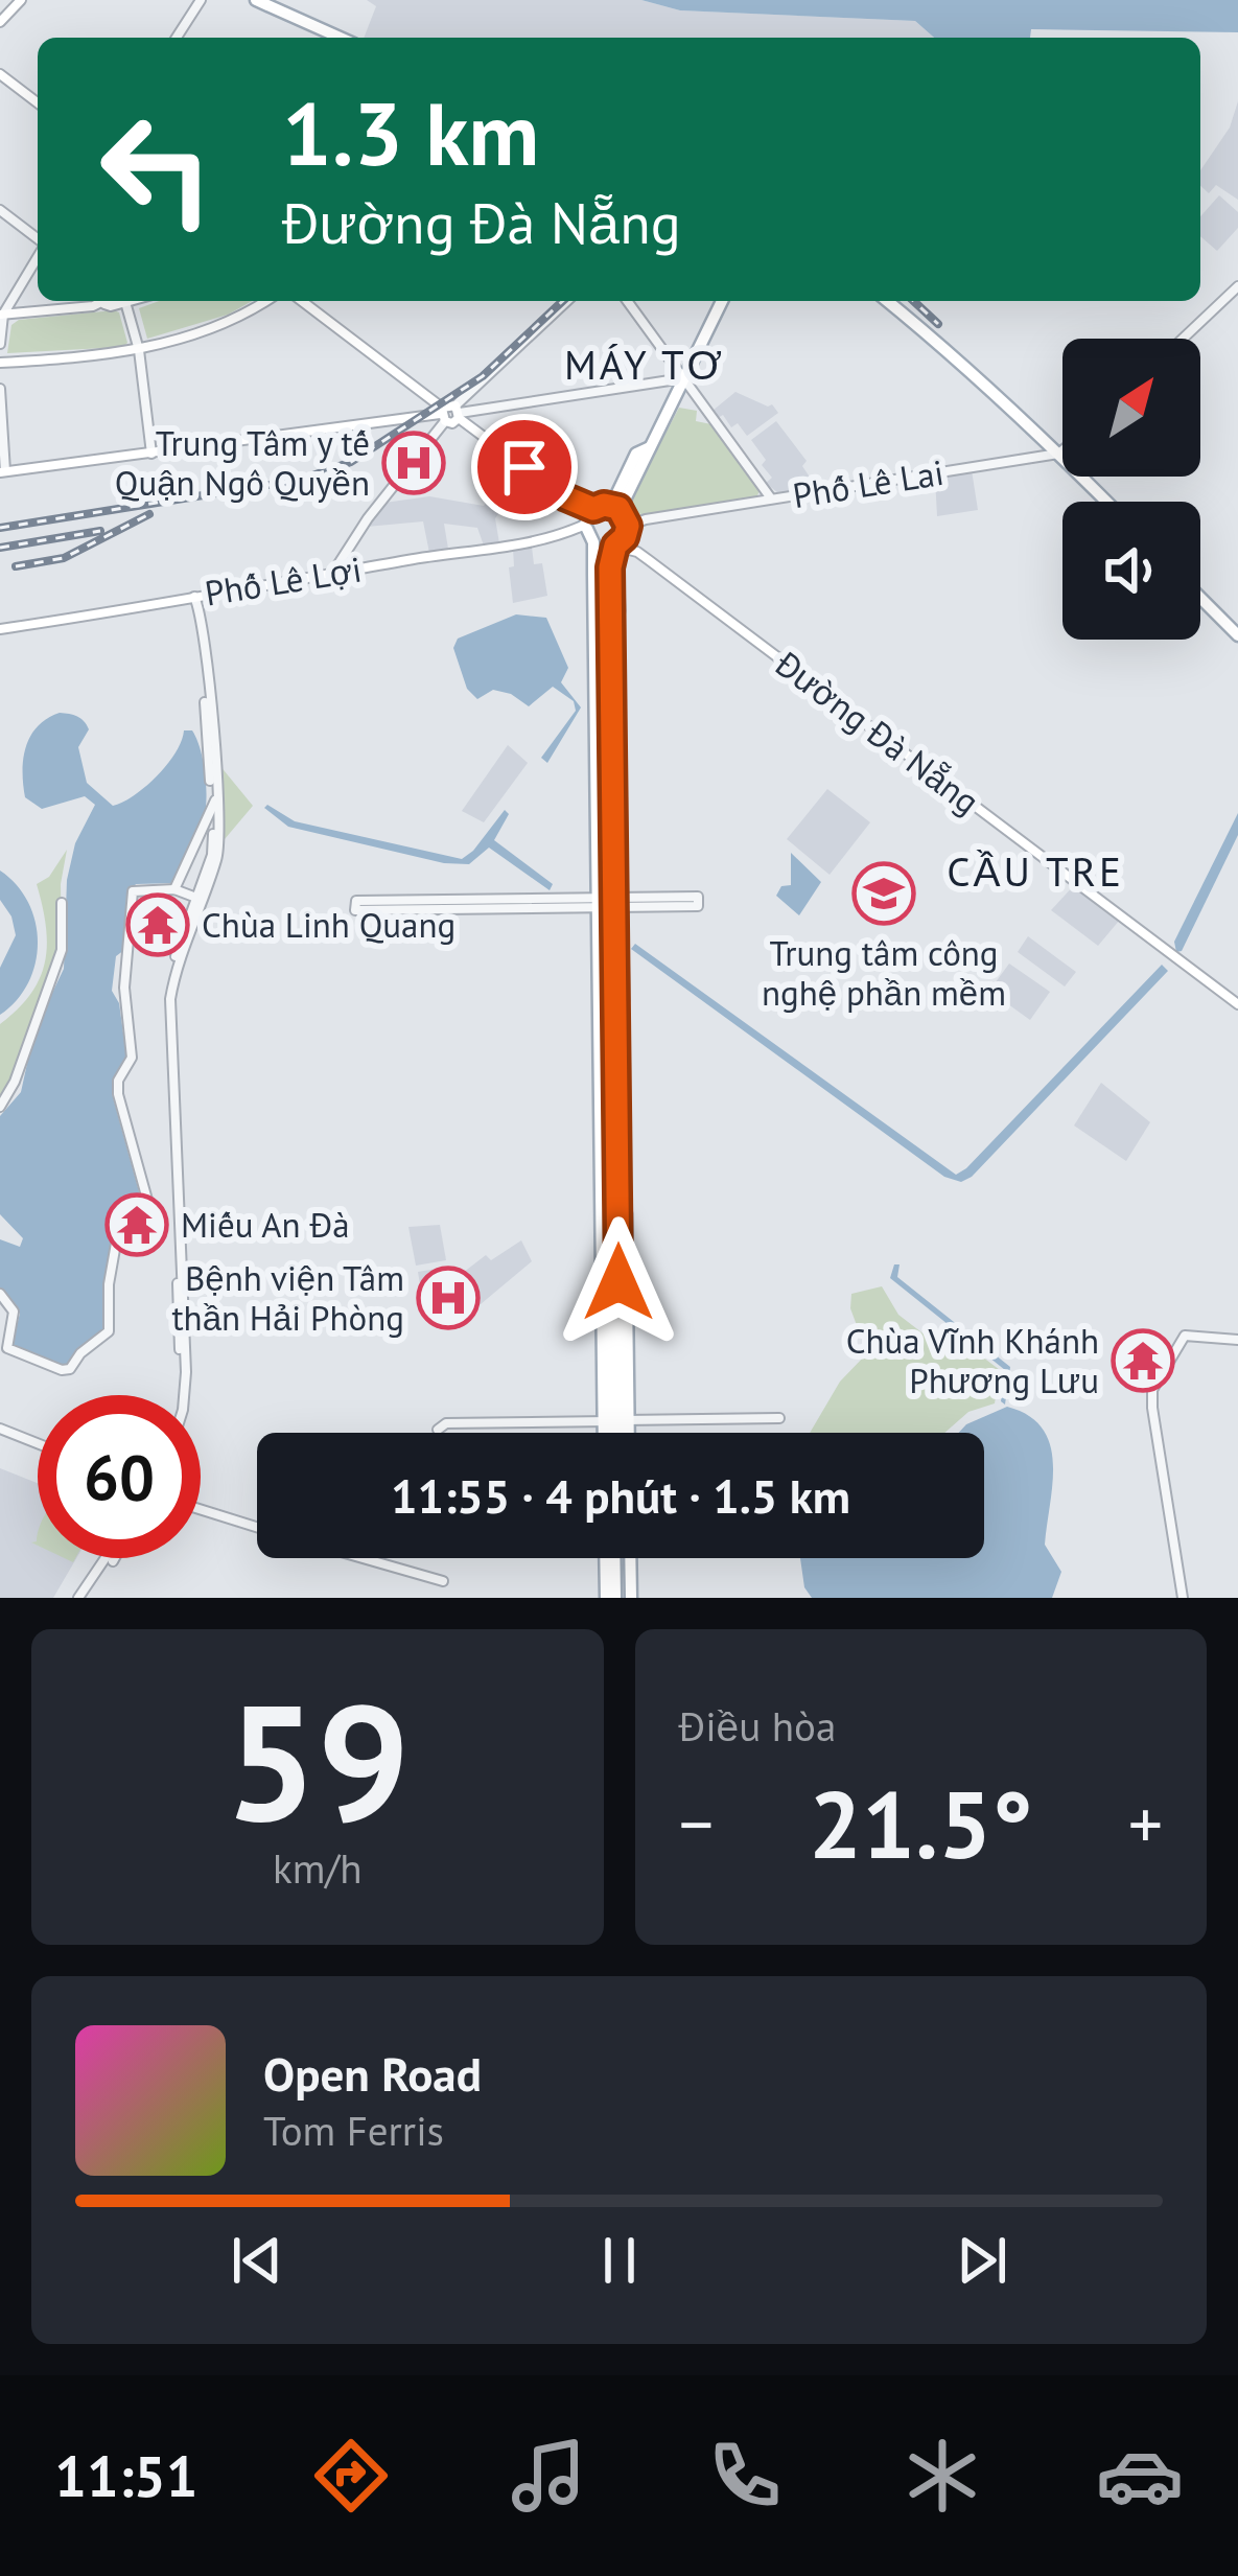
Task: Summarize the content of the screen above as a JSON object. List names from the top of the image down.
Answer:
{
  "streets": {
    "main road": ["Phố Lê Lợi", "Đường Đà Nẵng"],
    "street": ["Phố Lê Lai"]
  },
  "crossings": [
    ["Phố Lê Lai", "Đường Đà Nẵng"]
  ],
  "districts": ["MÁY TƠ", "CẦU TRE"],
  "places": {
    "hospital": ["Trung Tâm y tế Quận Ngô Quyền", "Bệnh viện Tâm thần Hải Phòng"],
    "school or university": ["Trung tâm công nghệ phần mềm"],
    "temple": ["Chùa Linh Quang", "Miếu An Đà", "Chùa Vĩnh Khánh Phương Lưu"]
  },
  "north": "top right",
  "page": {
    "turn": ["1.3 km", "Đường Đà Nẵng"],
    "limit": "60",
    "trip": "11:55 · 4 phút · 1.5 km",
    "tile": [
      ["59", "km/h"],
      "Điều hòa"
    ],
    "heat": ["−", "21.5°", "+"],
    "song": ["Open Road", "Tom Ferris"],
    "tabs": "11:51"
  }
}
